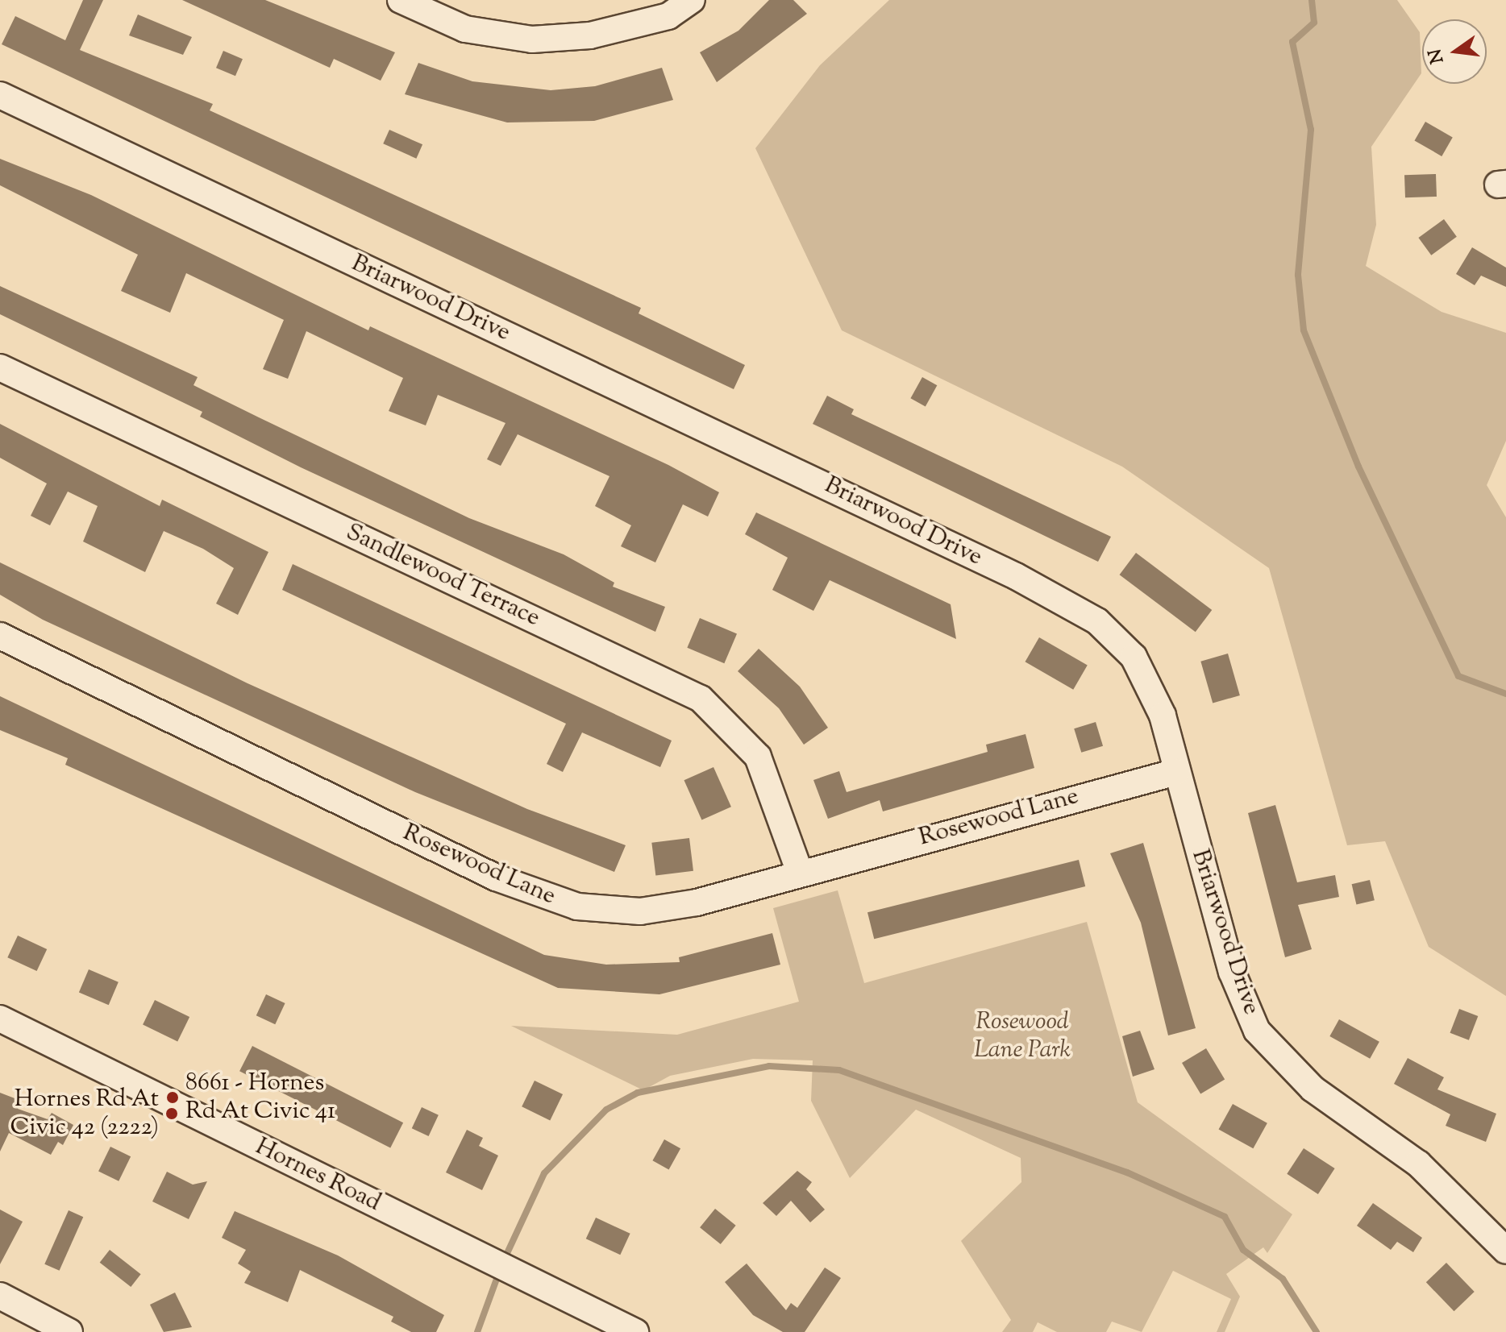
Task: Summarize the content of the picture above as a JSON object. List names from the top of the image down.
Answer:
{
  "streets": {
    "street": [
      "Briarwood Drive",
      "Sandlewood Terrace",
      "Rosewood Lane",
      "Hornes Road"
    ]
  },
  "crossings": [
    ["Briarwood Drive", "Rosewood Lane"],
    ["Sandlewood Terrace", "Rosewood Lane"]
  ],
  "parks": ["Rosewood Lane Park"],
  "places": ["8661 - Hornes Rd At Civic 41", "Hornes Rd At Civic 42 (2222)"],
  "north": "left"
}
